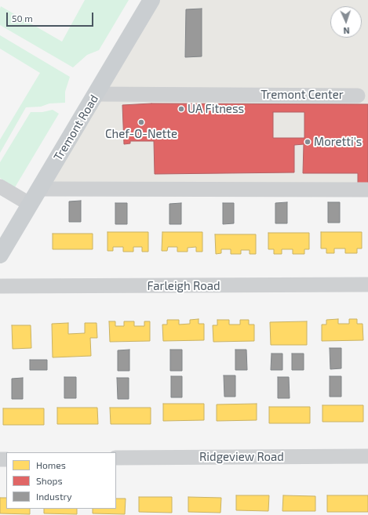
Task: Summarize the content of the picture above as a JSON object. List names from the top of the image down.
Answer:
{
  "streets": {
    "main road": ["Tremont Road"],
    "street": ["Tremont Center", "Farleigh Road", "Ridgeview Road"]
  },
  "crossings": [
    ["Tremont Center", "Tremont Road"]
  ],
  "places": ["UA Fitness", "Chef-O-Nette", "Moretti's"],
  "legend": ["Homes", "Shops", "Industry"],
  "scale_bar": "50 m",
  "north": "bottom"
}
